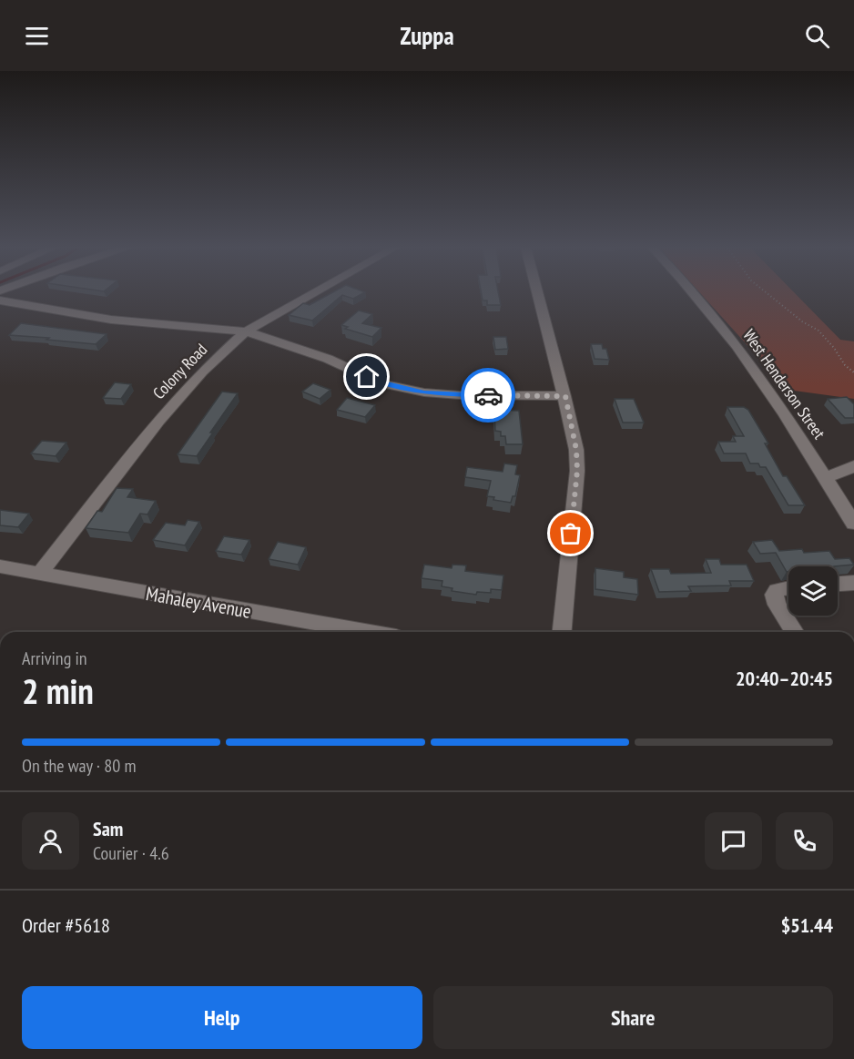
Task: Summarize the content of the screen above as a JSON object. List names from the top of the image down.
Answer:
{
  "streets": {
    "street": ["Colony Road", "West Henderson Street", "Mahaley Avenue"]
  },
  "crossings": [
    ["Colony Road", "Mahaley Avenue"]
  ],
  "page": {
    "header": "Zuppa",
    "heading": ["2 min", "Arriving in", "20:40–20:45"],
    "panel": [
      "Sam",
      "Courier · 4.6",
      "Order #5618",
      "$51.44"
    ],
    "bar": "On the way · 80 m",
    "buttons": ["Help", "Share"]
  }
}
